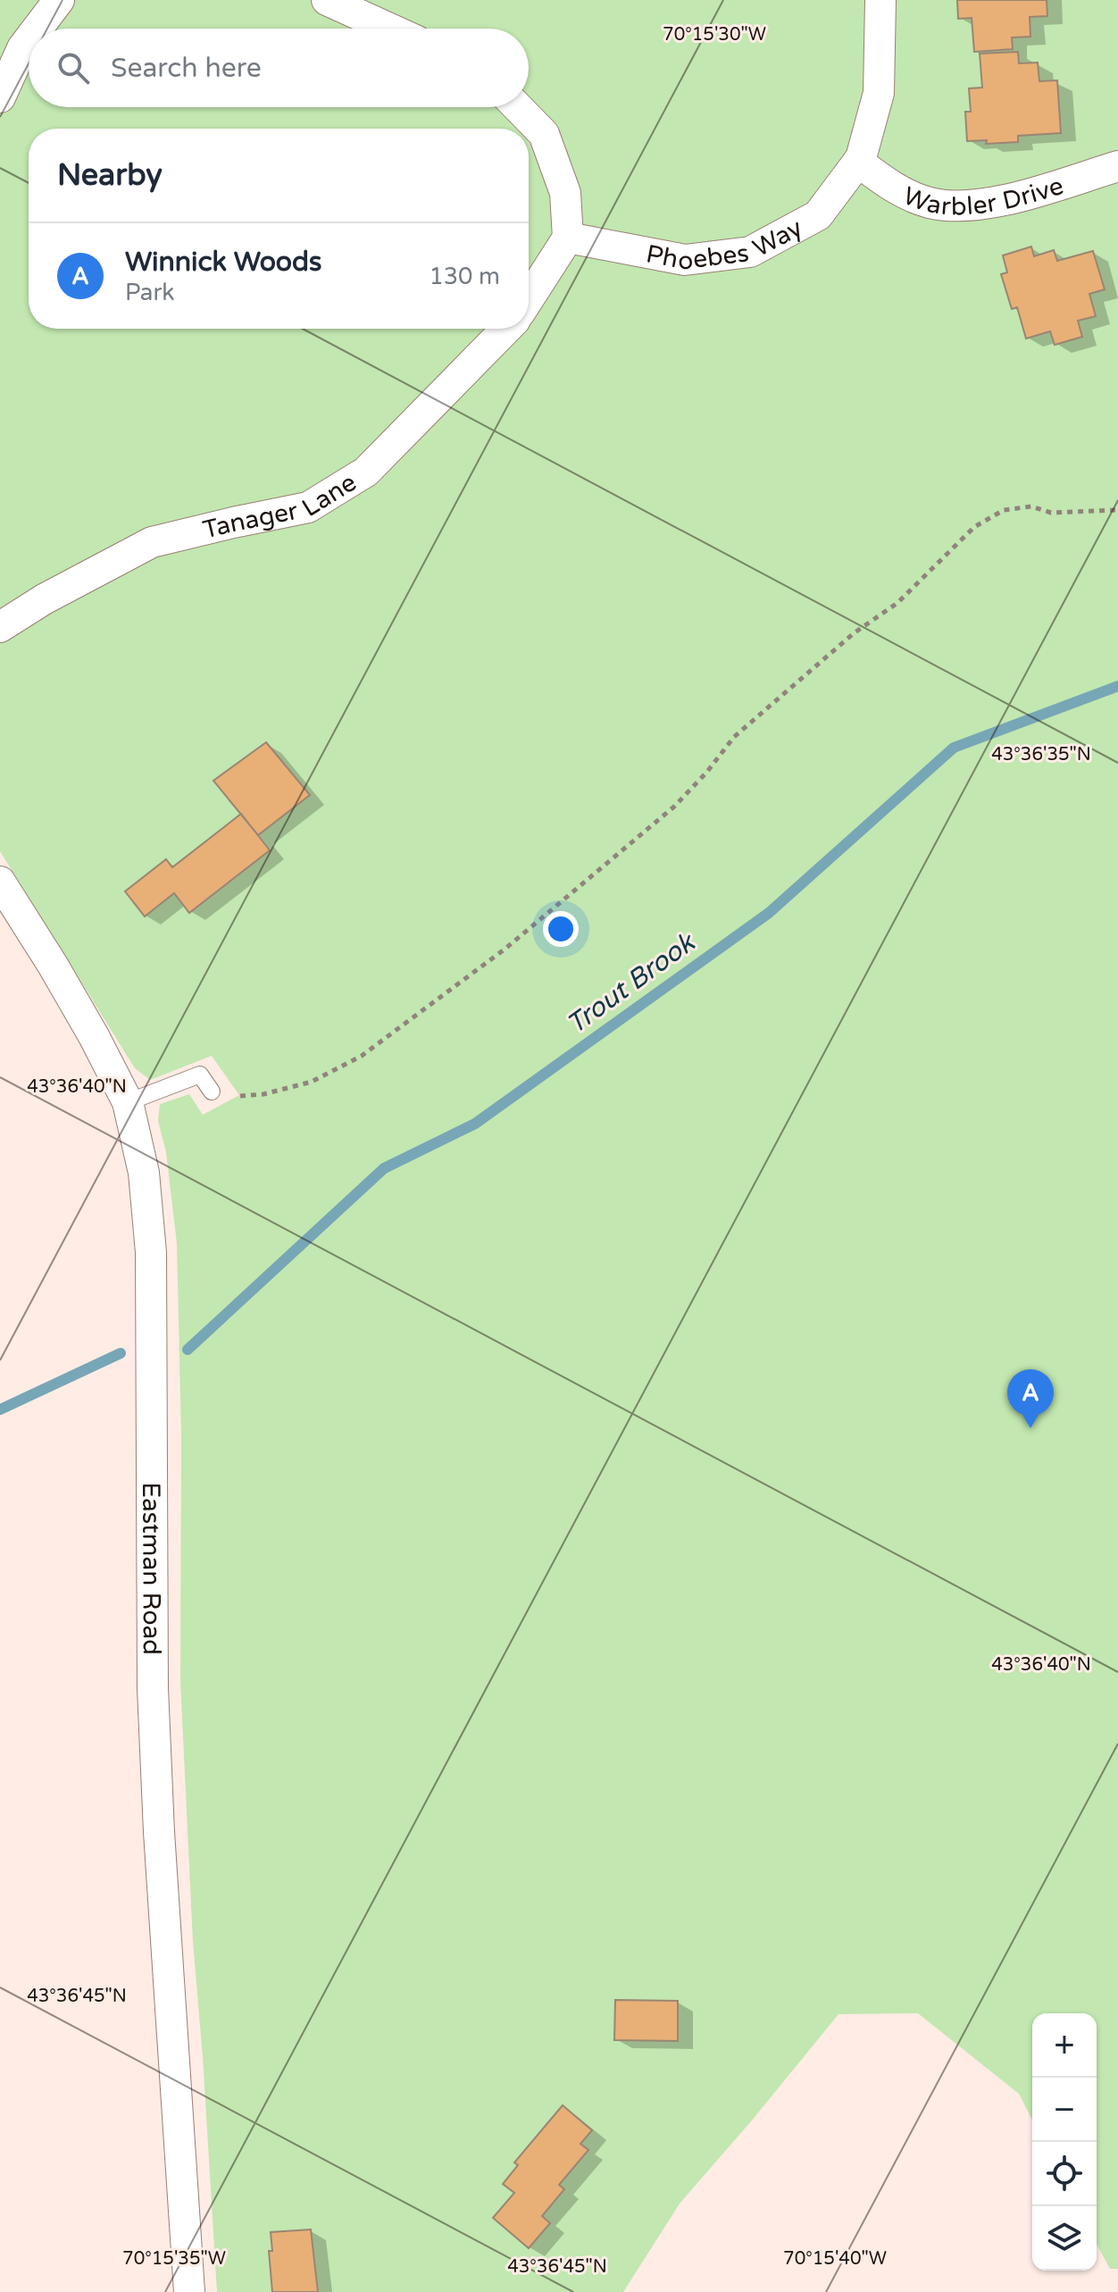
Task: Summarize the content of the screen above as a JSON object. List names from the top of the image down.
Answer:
{
  "streets": {
    "street": [
      "Warbler Drive",
      "Phoebes Way",
      "Tanager Lane",
      "Eastman Road"
    ]
  },
  "crossings": [
    ["Warbler Drive", "Phoebes Way"]
  ],
  "water": ["Trout Brook"],
  "page": {
    "search": "Search here",
    "heading": "Nearby",
    "list": [
      {
        "mark": "A",
        "name": "Winnick Woods",
        "note": "Park",
        "value": "130 m"
      }
    ],
    "pins": "A",
    "map_buttons": ["+", "−"]
  },
  "coordinates": [
    "70°15'30\"W",
    "43°36'35\"N",
    "43°36'40\"N",
    "43°36'45\"N",
    "70°15'35\"W",
    "70°15'40\"W"
  ]
}
